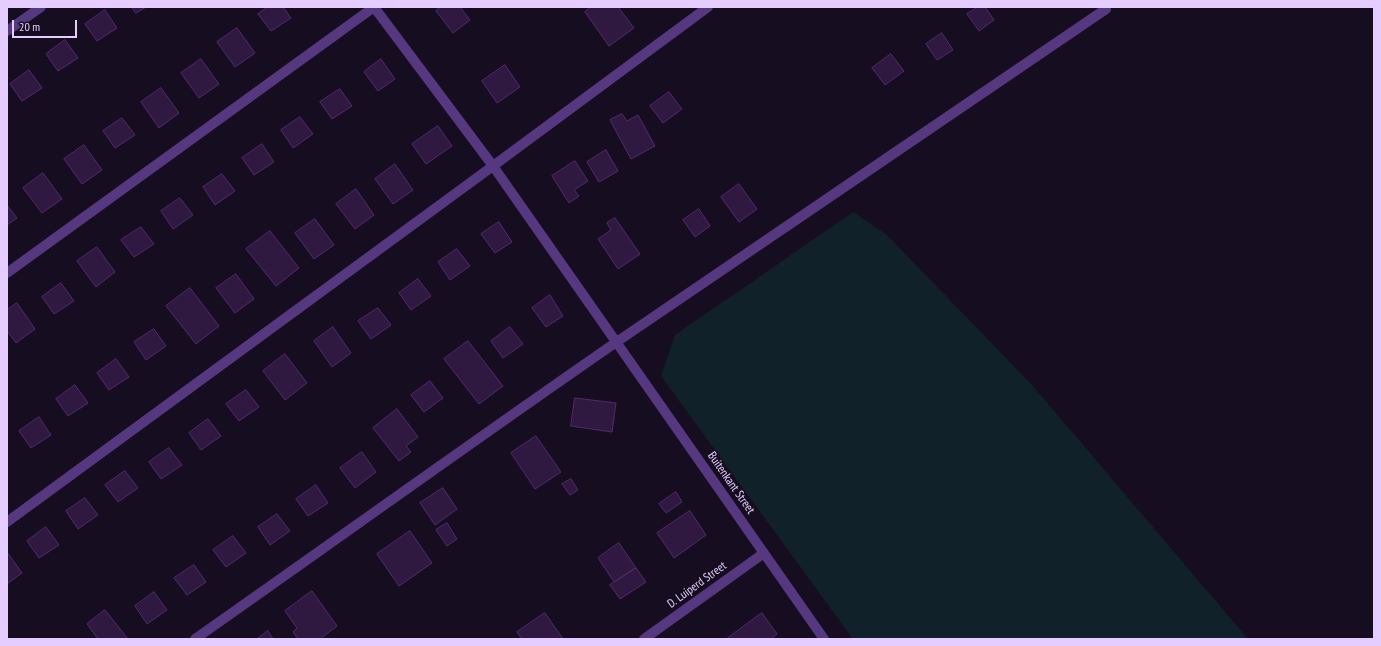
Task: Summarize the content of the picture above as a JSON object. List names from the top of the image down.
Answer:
{
  "streets": {
    "street": ["Buitenkant Street", "D. Luiperd Street"]
  },
  "crossings": [
    ["Buitenkant Street", "D. Luiperd Street"]
  ],
  "scale_bar": "20 m"
}
